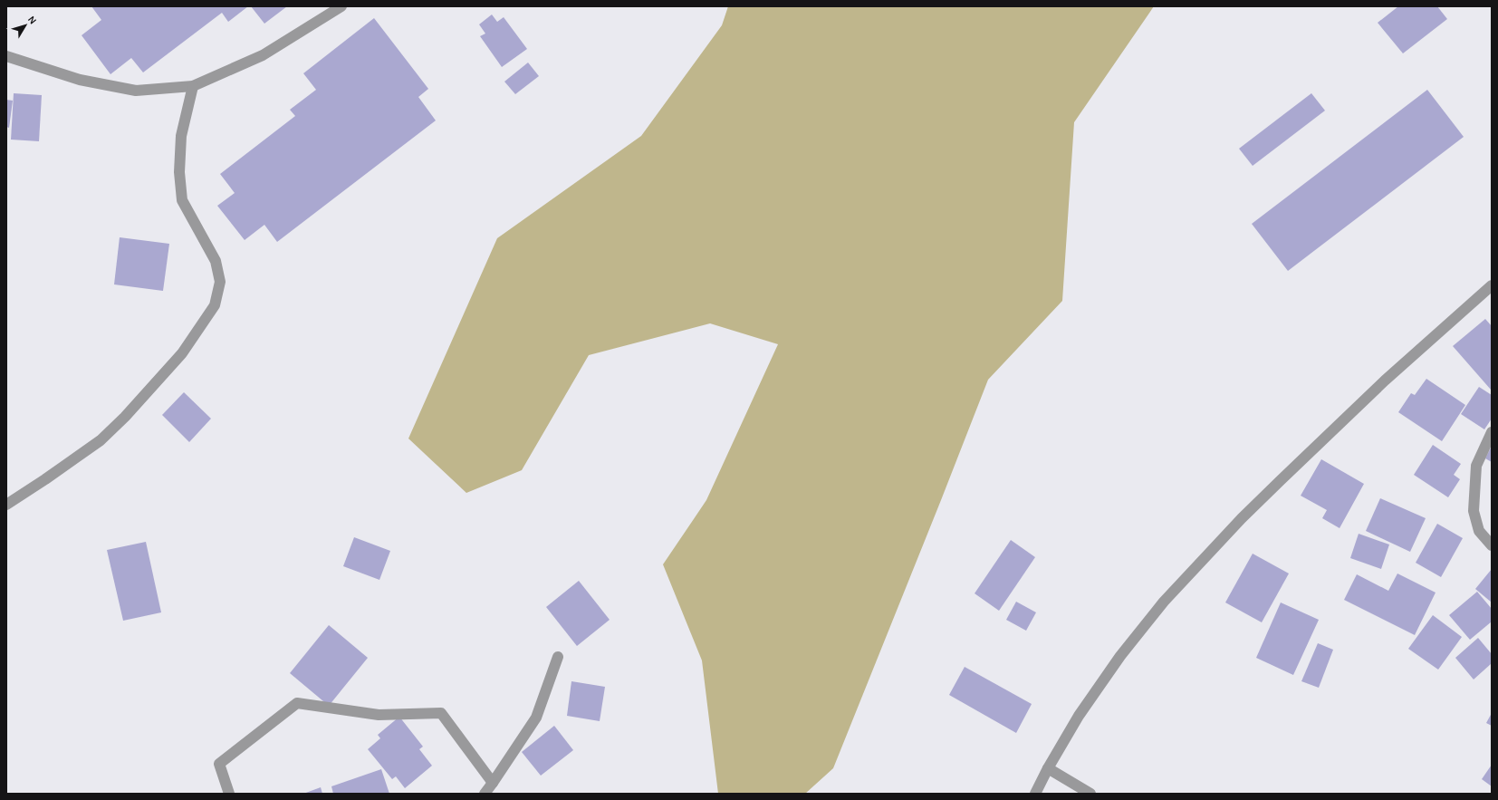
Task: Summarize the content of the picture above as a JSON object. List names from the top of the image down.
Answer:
{
  "north": "top right"
}
